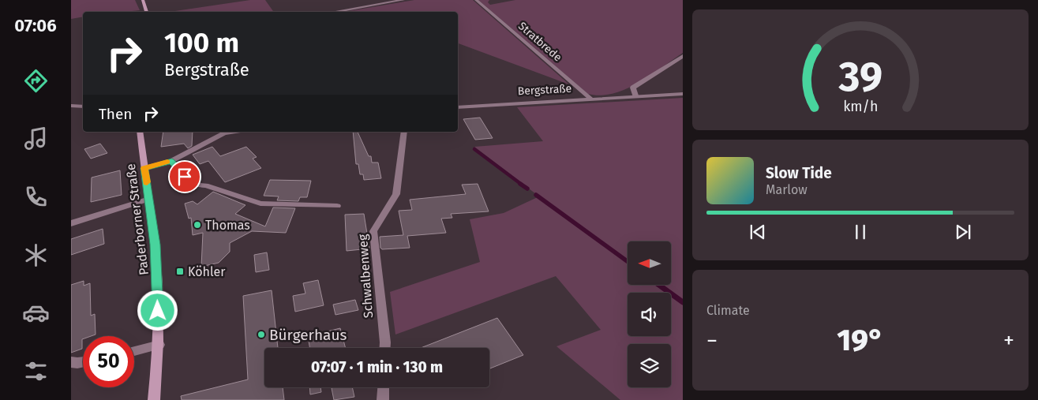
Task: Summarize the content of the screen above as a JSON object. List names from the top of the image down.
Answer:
{
  "streets": {
    "main road": ["Paderborner Straße"],
    "street": ["Stratbrede", "Bergstraße", "Schwalbenweg"]
  },
  "crossings": [
    ["Stratbrede", "Bergstraße"]
  ],
  "places": {
    "other": ["Thomas", "Bürgerhaus"],
    "transit": ["Köhler"]
  },
  "north": "left",
  "page": {
    "tabs": "07:06",
    "turn": ["100 m", "Bergstraße"],
    "then": "Then",
    "song": ["Slow Tide", "Marlow"],
    "tile": "Climate",
    "heat": ["−", "19°", "+"],
    "limit": "50",
    "trip": "07:07 · 1 min · 130 m",
    "gauge": ["39", "km/h"]
  }
}
